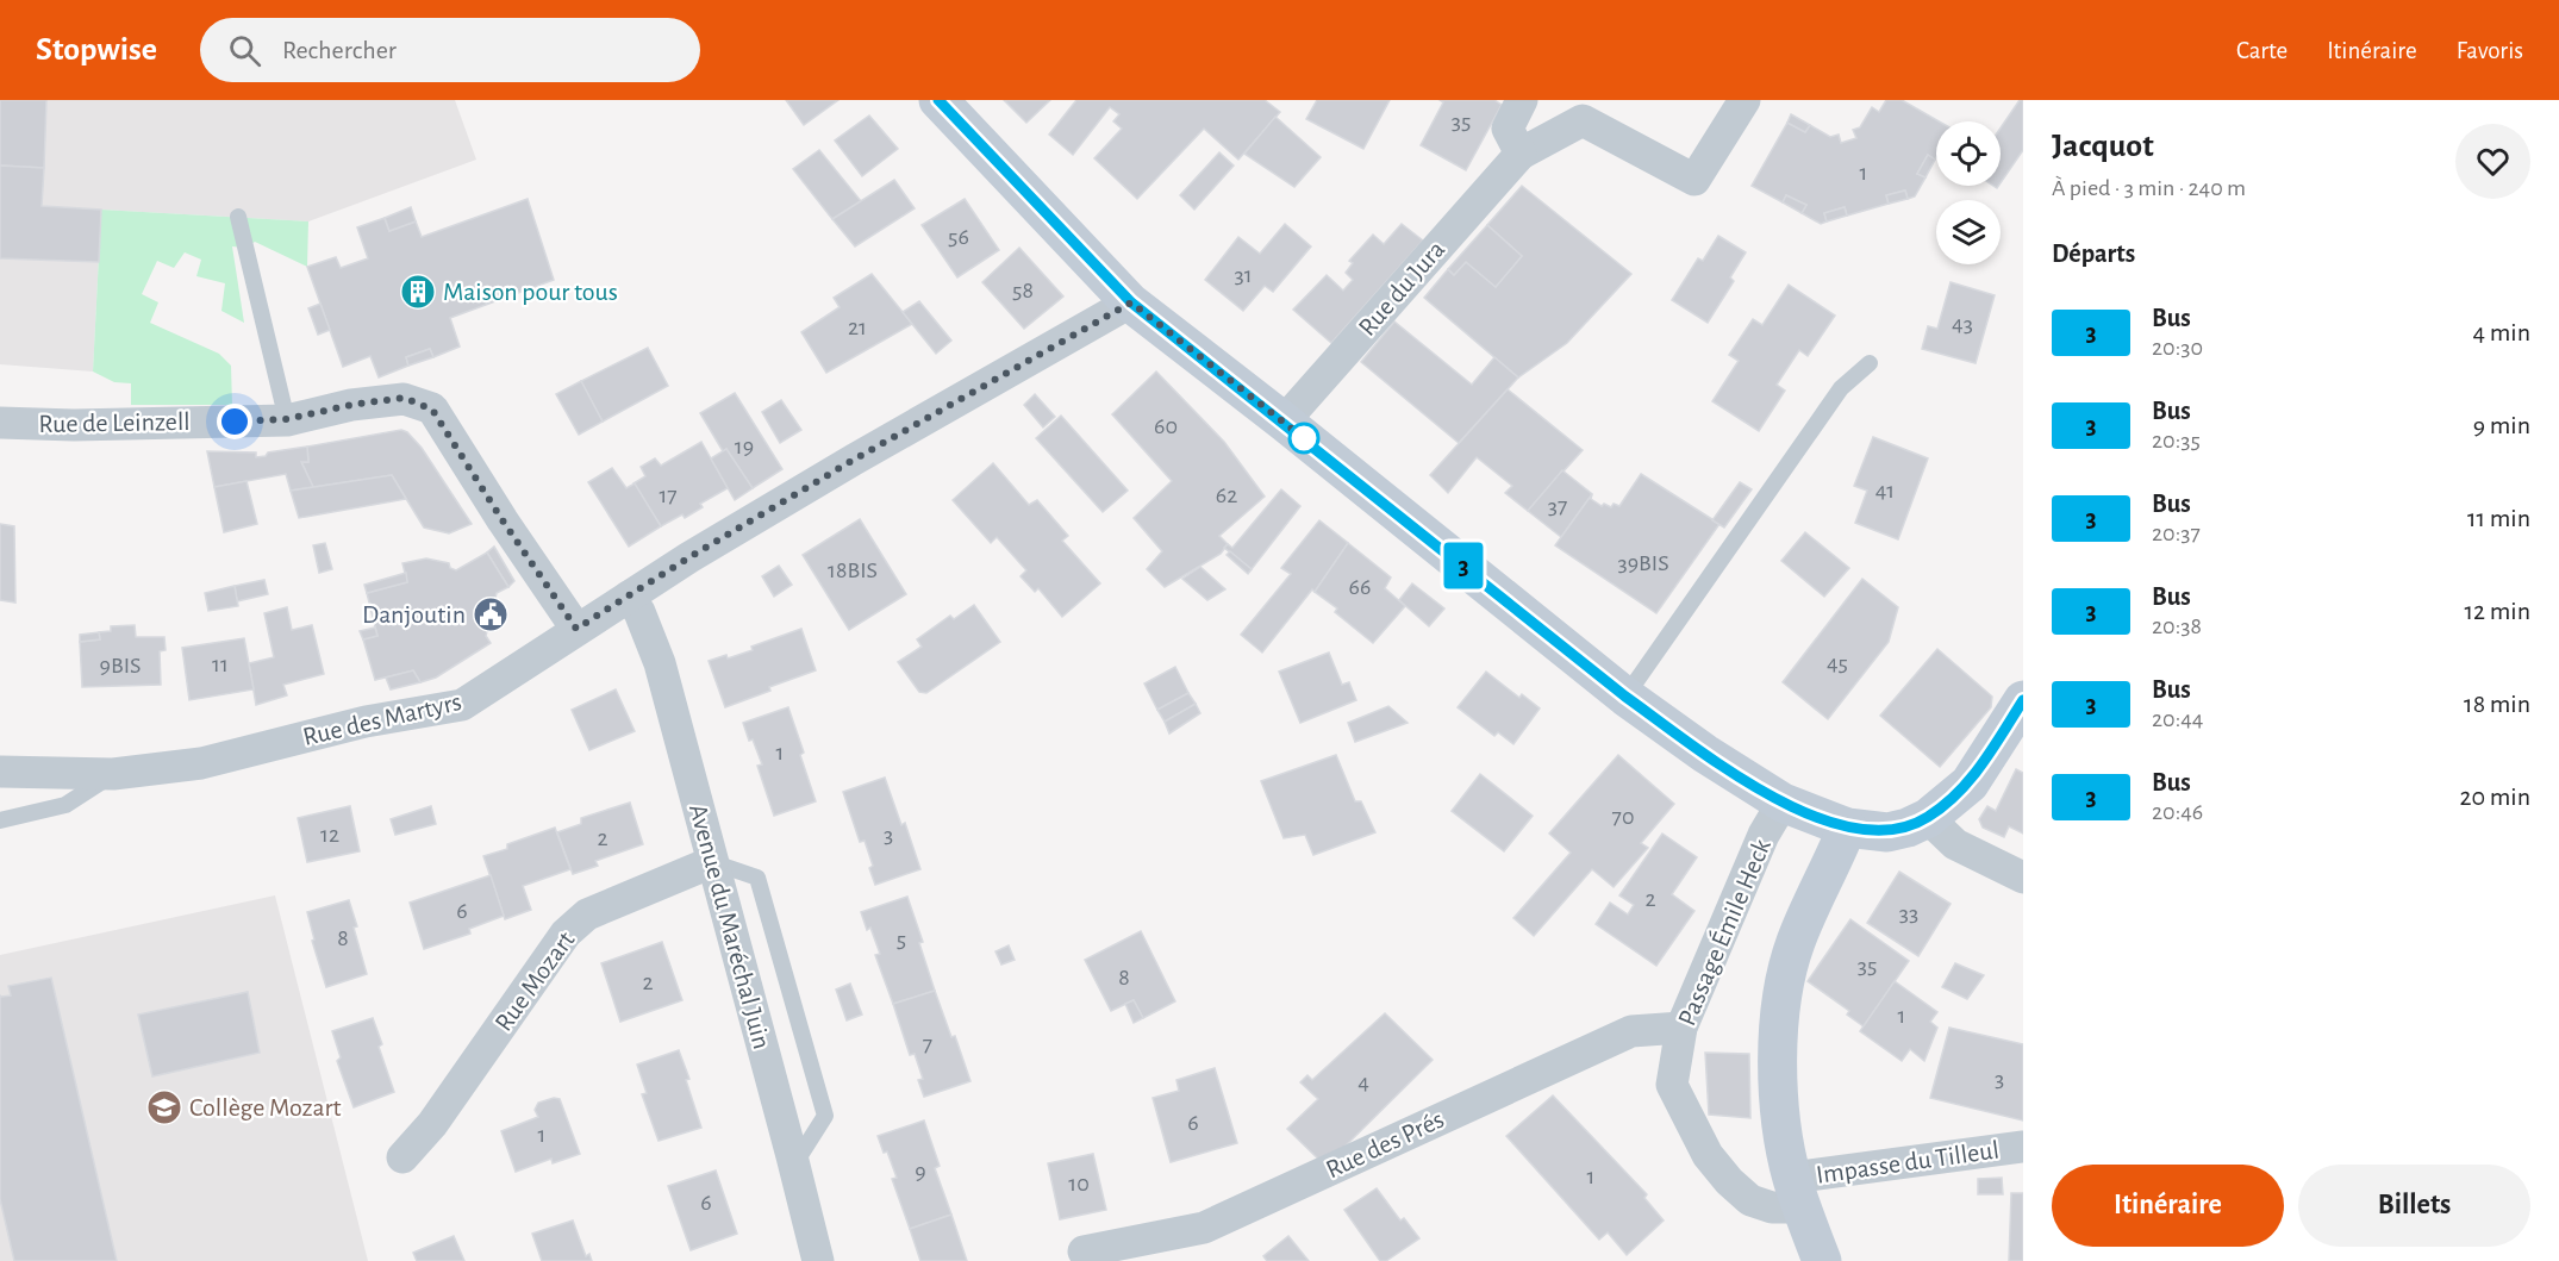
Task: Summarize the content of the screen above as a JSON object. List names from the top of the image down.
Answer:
{
  "streets": {
    "street": [
      "Rue du Jura",
      "Rue de Leinzell",
      "Rue des Martyrs",
      "Avenue du Maréchal Juin",
      "Passage Émile Heck",
      "Rue Mozart",
      "Rue des Prés",
      "Impasse du Tilleul"
    ]
  },
  "crossings": [
    ["Rue de Leinzell", "Rue des Martyrs"],
    ["Rue des Martyrs", "Avenue du Maréchal Juin"],
    ["Avenue du Maréchal Juin", "Rue Mozart"],
    ["Passage Émile Heck", "Rue des Prés"],
    ["Passage Émile Heck", "Impasse du Tilleul"]
  ],
  "places": {
    "building": ["Maison pour tous"],
    "public building": ["Danjoutin"],
    "school or university": ["Collège Mozart"]
  },
  "lines": ["bus line 3"],
  "house_numbers": [
    "35",
    "1",
    "56",
    "31",
    "58",
    "43",
    "21",
    "60",
    "19",
    "41",
    "17",
    "62",
    "37",
    "39BIS",
    "18BIS",
    "66",
    "45",
    "11",
    "9BIS",
    "1",
    "70",
    "12",
    "3",
    "2",
    "2",
    "6",
    "33",
    "8",
    "5",
    "35",
    "8",
    "2",
    "1",
    "7",
    "3",
    "4",
    "6",
    "1",
    "9",
    "1",
    "10",
    "6"
  ],
  "page": {
    "header": "Stopwise",
    "search": "Rechercher",
    "nav": ["Carte", "Itinéraire", "Favoris"],
    "on_map": "3",
    "heading": [
      ["Jacquot", "À pied · 3 min · 240 m"],
      "Départs"
    ],
    "list": [
      {
        "mark": "3",
        "name": "Bus",
        "note": "20:30",
        "value": "4 min"
      },
      {
        "mark": "3",
        "name": "Bus",
        "note": "20:35",
        "value": "9 min"
      },
      {
        "mark": "3",
        "name": "Bus",
        "note": "20:37",
        "value": "11 min"
      },
      {
        "mark": "3",
        "name": "Bus",
        "note": "20:38",
        "value": "12 min"
      },
      {
        "mark": "3",
        "name": "Bus",
        "note": "20:44",
        "value": "18 min"
      },
      {
        "mark": "3",
        "name": "Bus",
        "note": "20:46",
        "value": "20 min"
      }
    ],
    "buttons": ["Itinéraire", "Billets"]
  }
}
